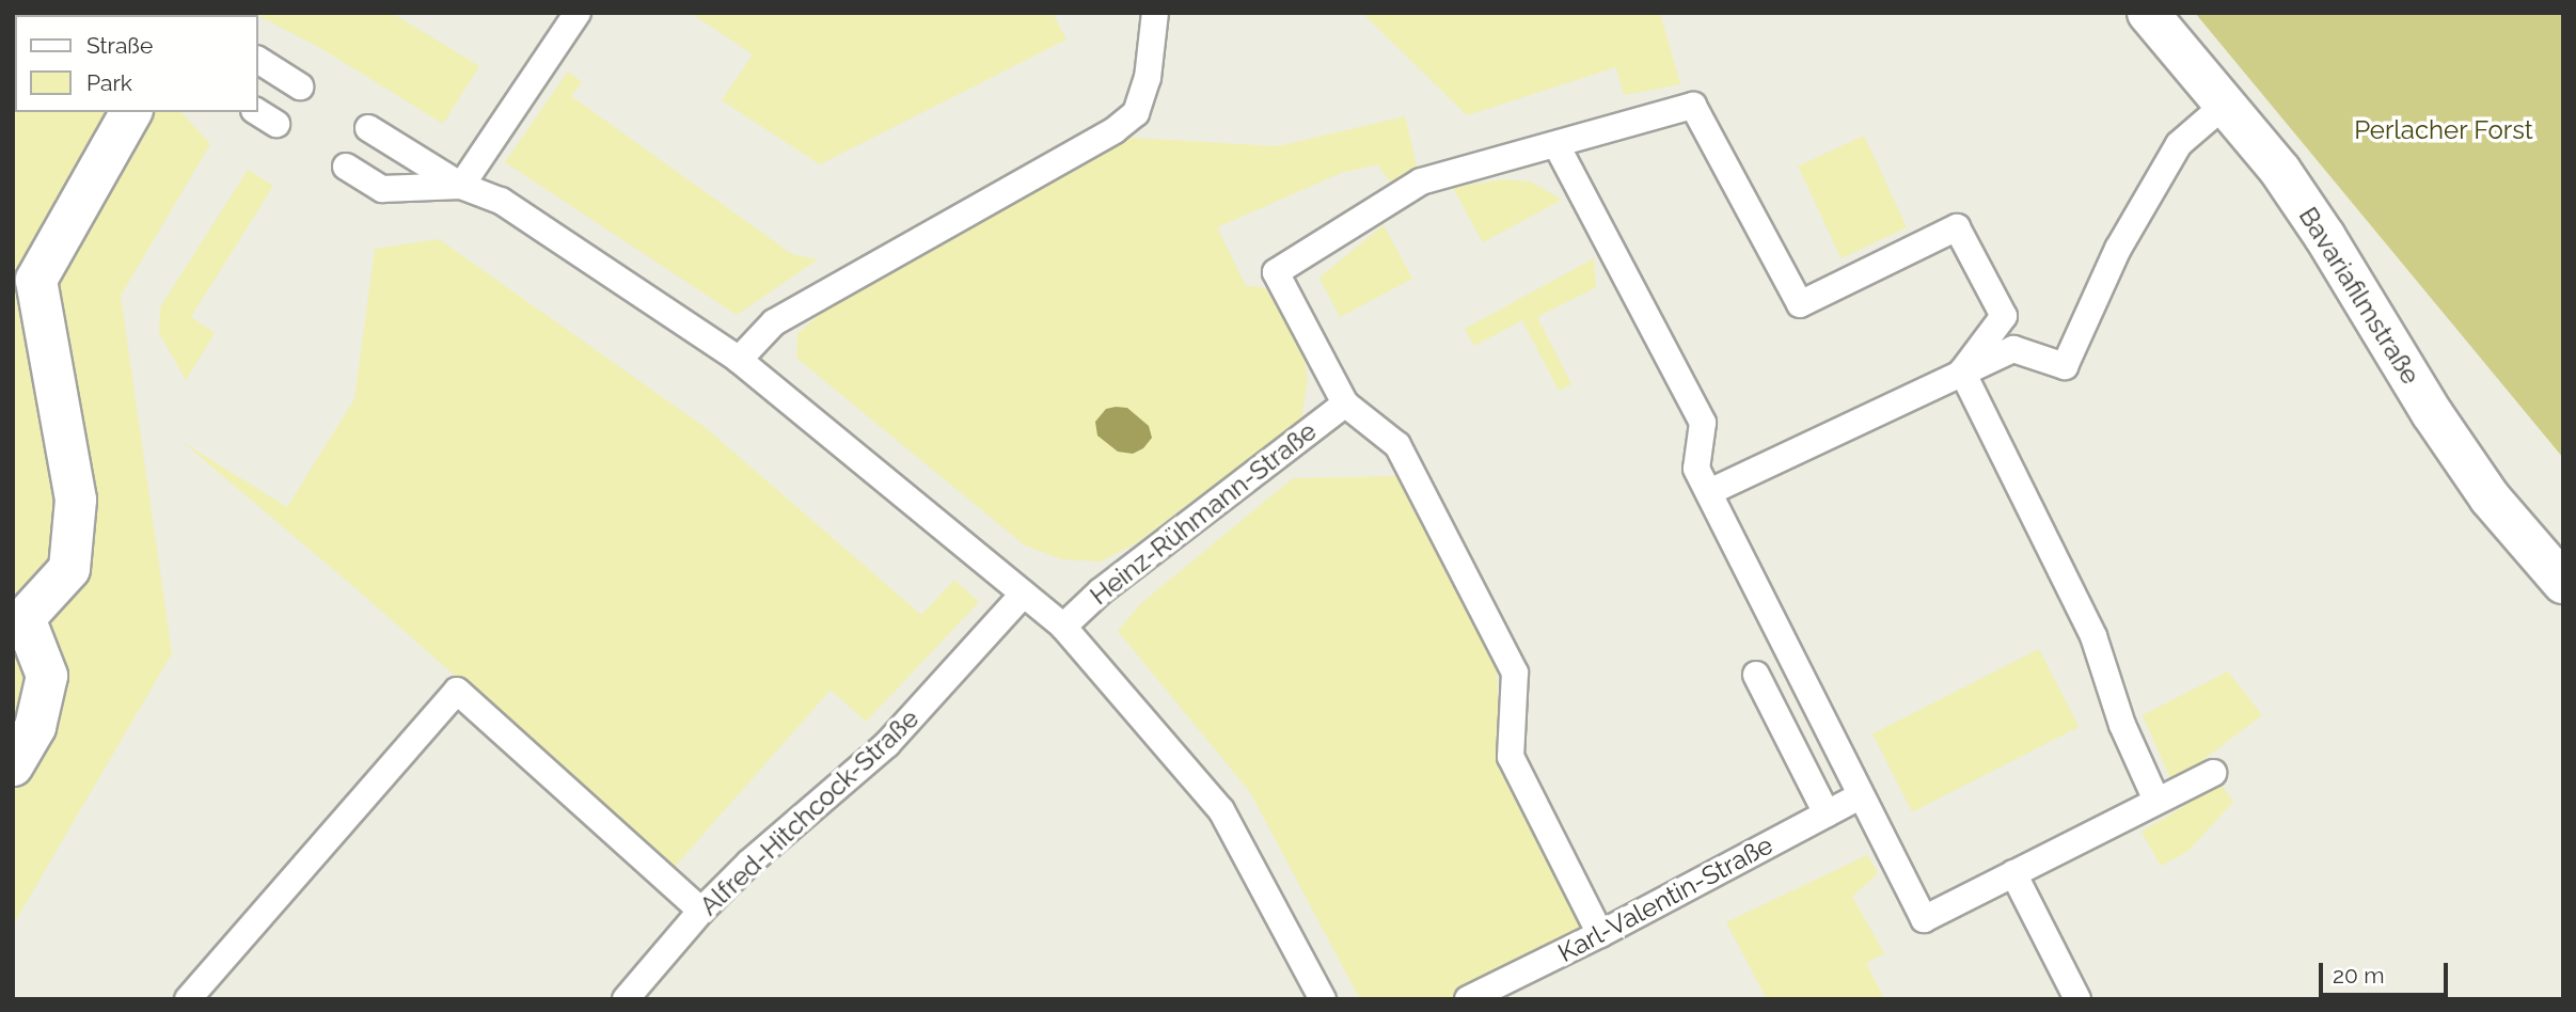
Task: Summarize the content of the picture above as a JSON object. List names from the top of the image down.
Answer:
{
  "streets": {
    "street": ["Bavariafilmstraße"],
    "lane": ["Heinz-Rühmann-Straße", "Alfred-Hitchcock-Straße", "Karl-Valentin-Straße"]
  },
  "parks": ["Perlacher Forst"],
  "legend": ["Straße", "Park"],
  "scale_bar": "20 m"
}
